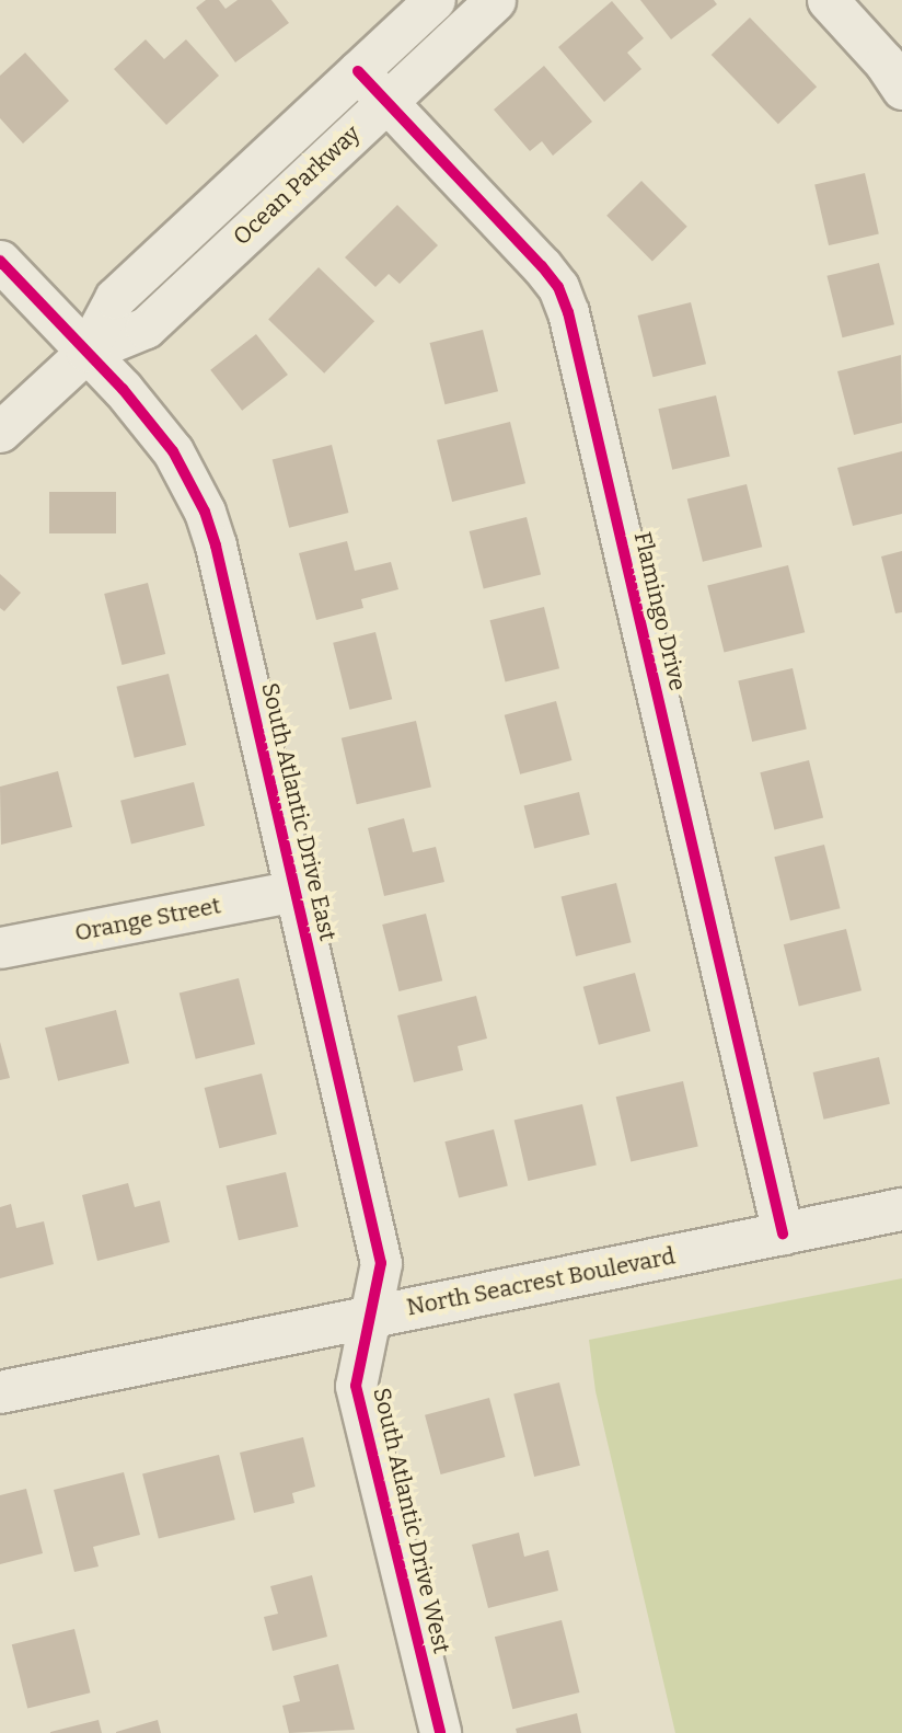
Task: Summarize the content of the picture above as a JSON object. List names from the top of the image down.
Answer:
{
  "streets": {
    "street": [
      "Ocean Parkway",
      "Flamingo Drive",
      "South Atlantic Drive East",
      "Orange Street",
      "North Seacrest Boulevard",
      "South Atlantic Drive West"
    ]
  },
  "crossings": [
    ["Ocean Parkway", "Flamingo Drive"],
    ["Ocean Parkway", "South Atlantic Drive East"],
    ["Flamingo Drive", "North Seacrest Boulevard"],
    ["South Atlantic Drive East", "Orange Street"],
    ["South Atlantic Drive East", "North Seacrest Boulevard"],
    ["South Atlantic Drive East", "South Atlantic Drive West"],
    ["North Seacrest Boulevard", "South Atlantic Drive West"]
  ]
}
